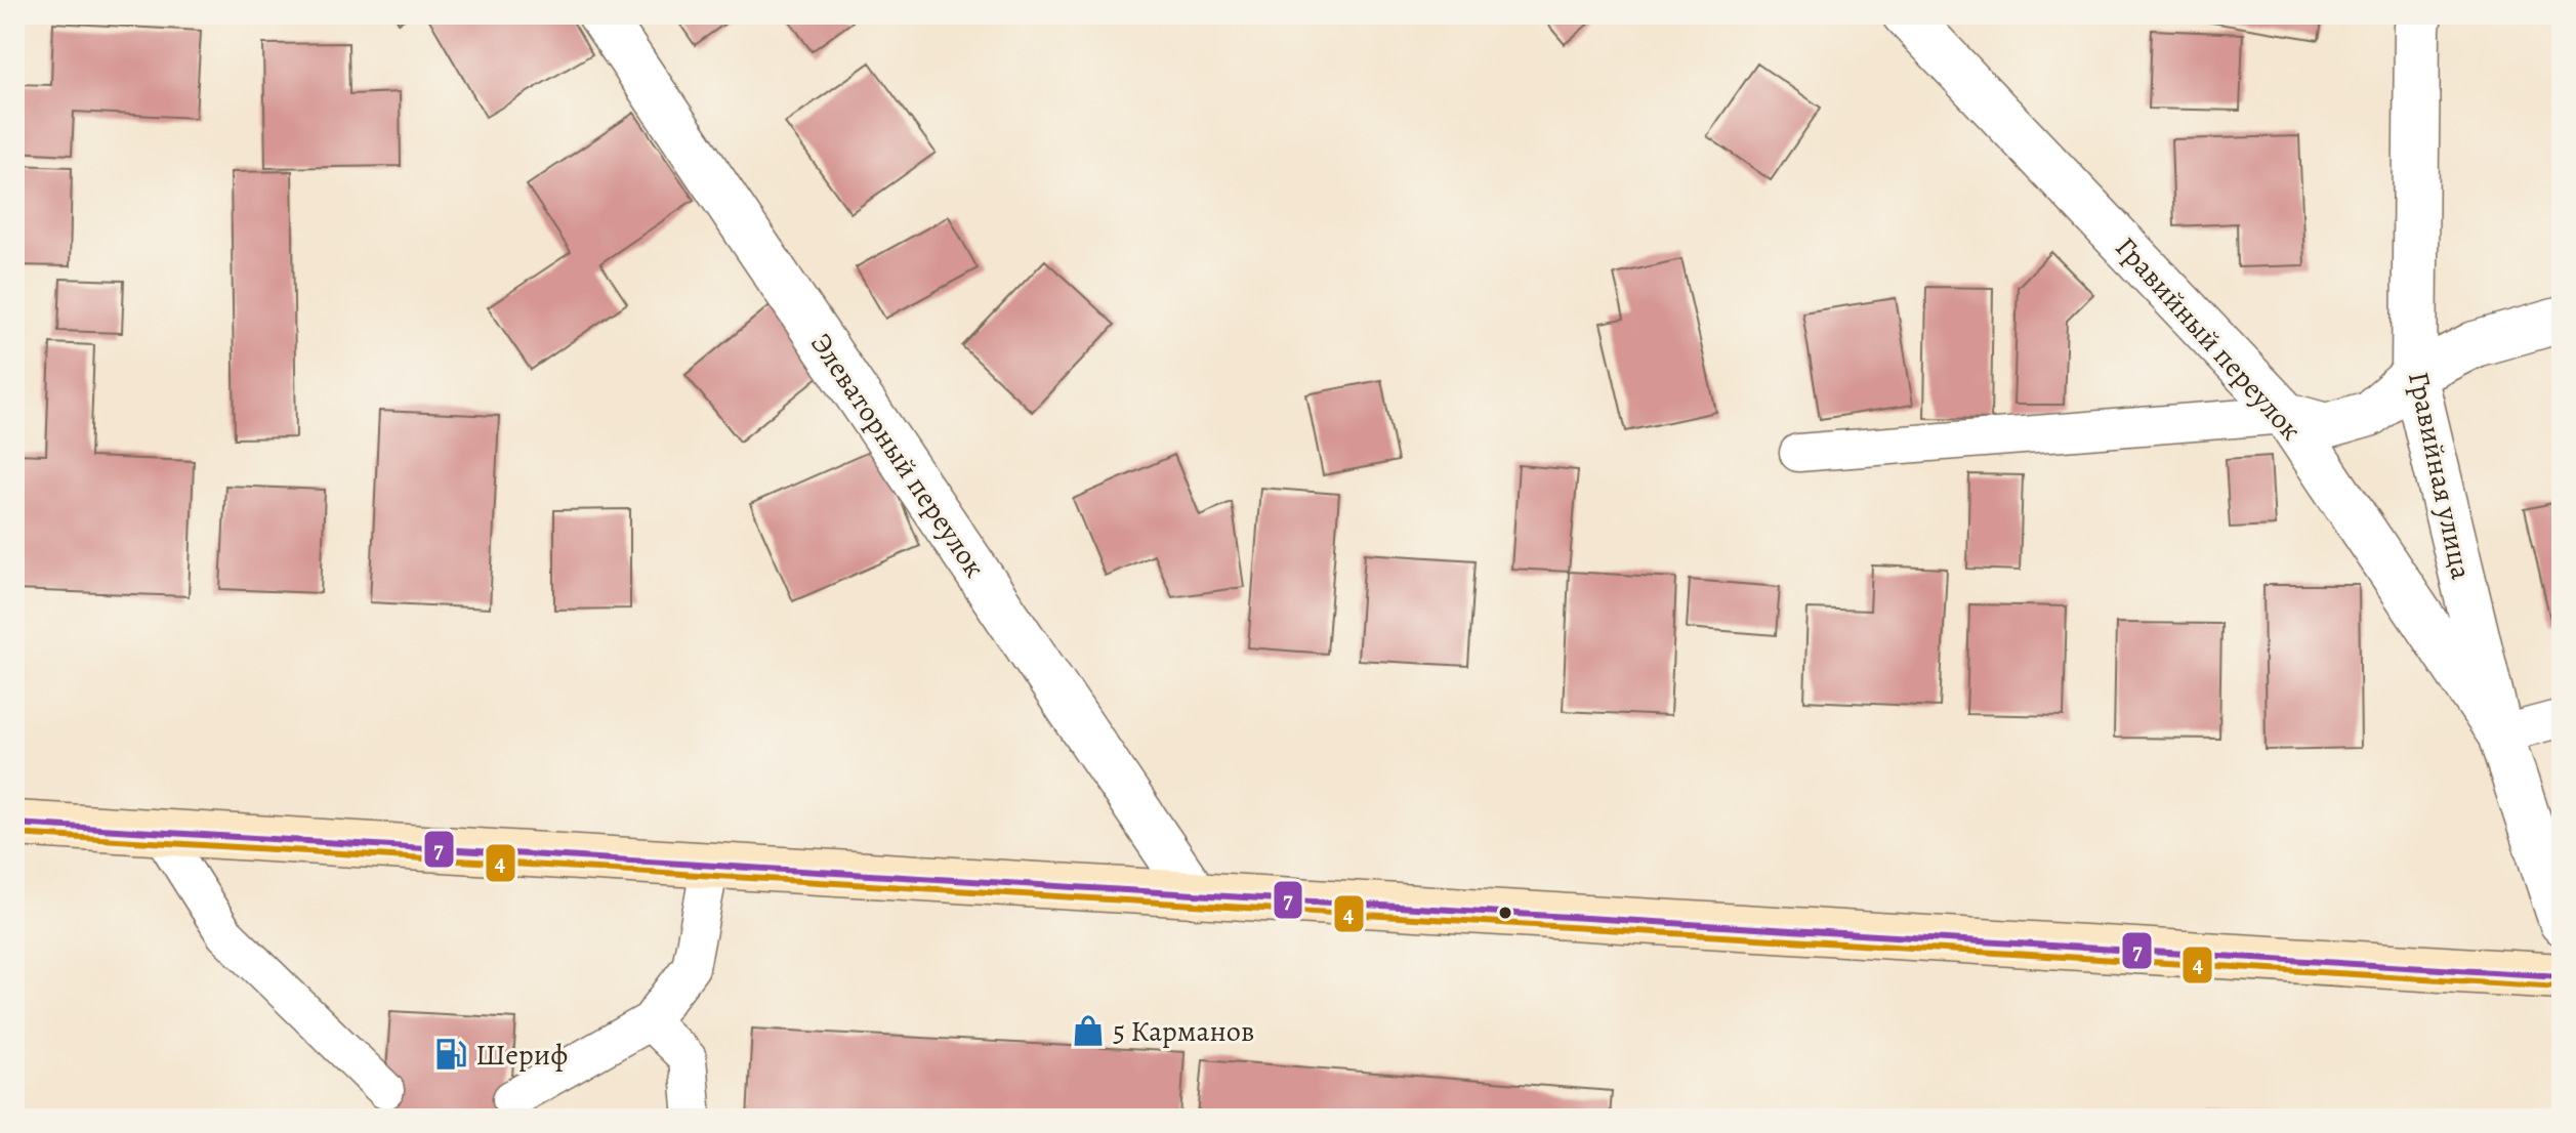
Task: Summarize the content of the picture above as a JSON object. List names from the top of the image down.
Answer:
{
  "streets": {
    "street": ["Гравийный переулок", "Элеваторный переулок", "Гравийная улица"]
  },
  "crossings": [
    ["Гравийный переулок", "Гравийная улица"]
  ],
  "places": {
    "shop": ["5 Карманов"],
    "fuel station": ["Шериф"]
  },
  "lines": ["transit line 7", "transit line 4"]
}
